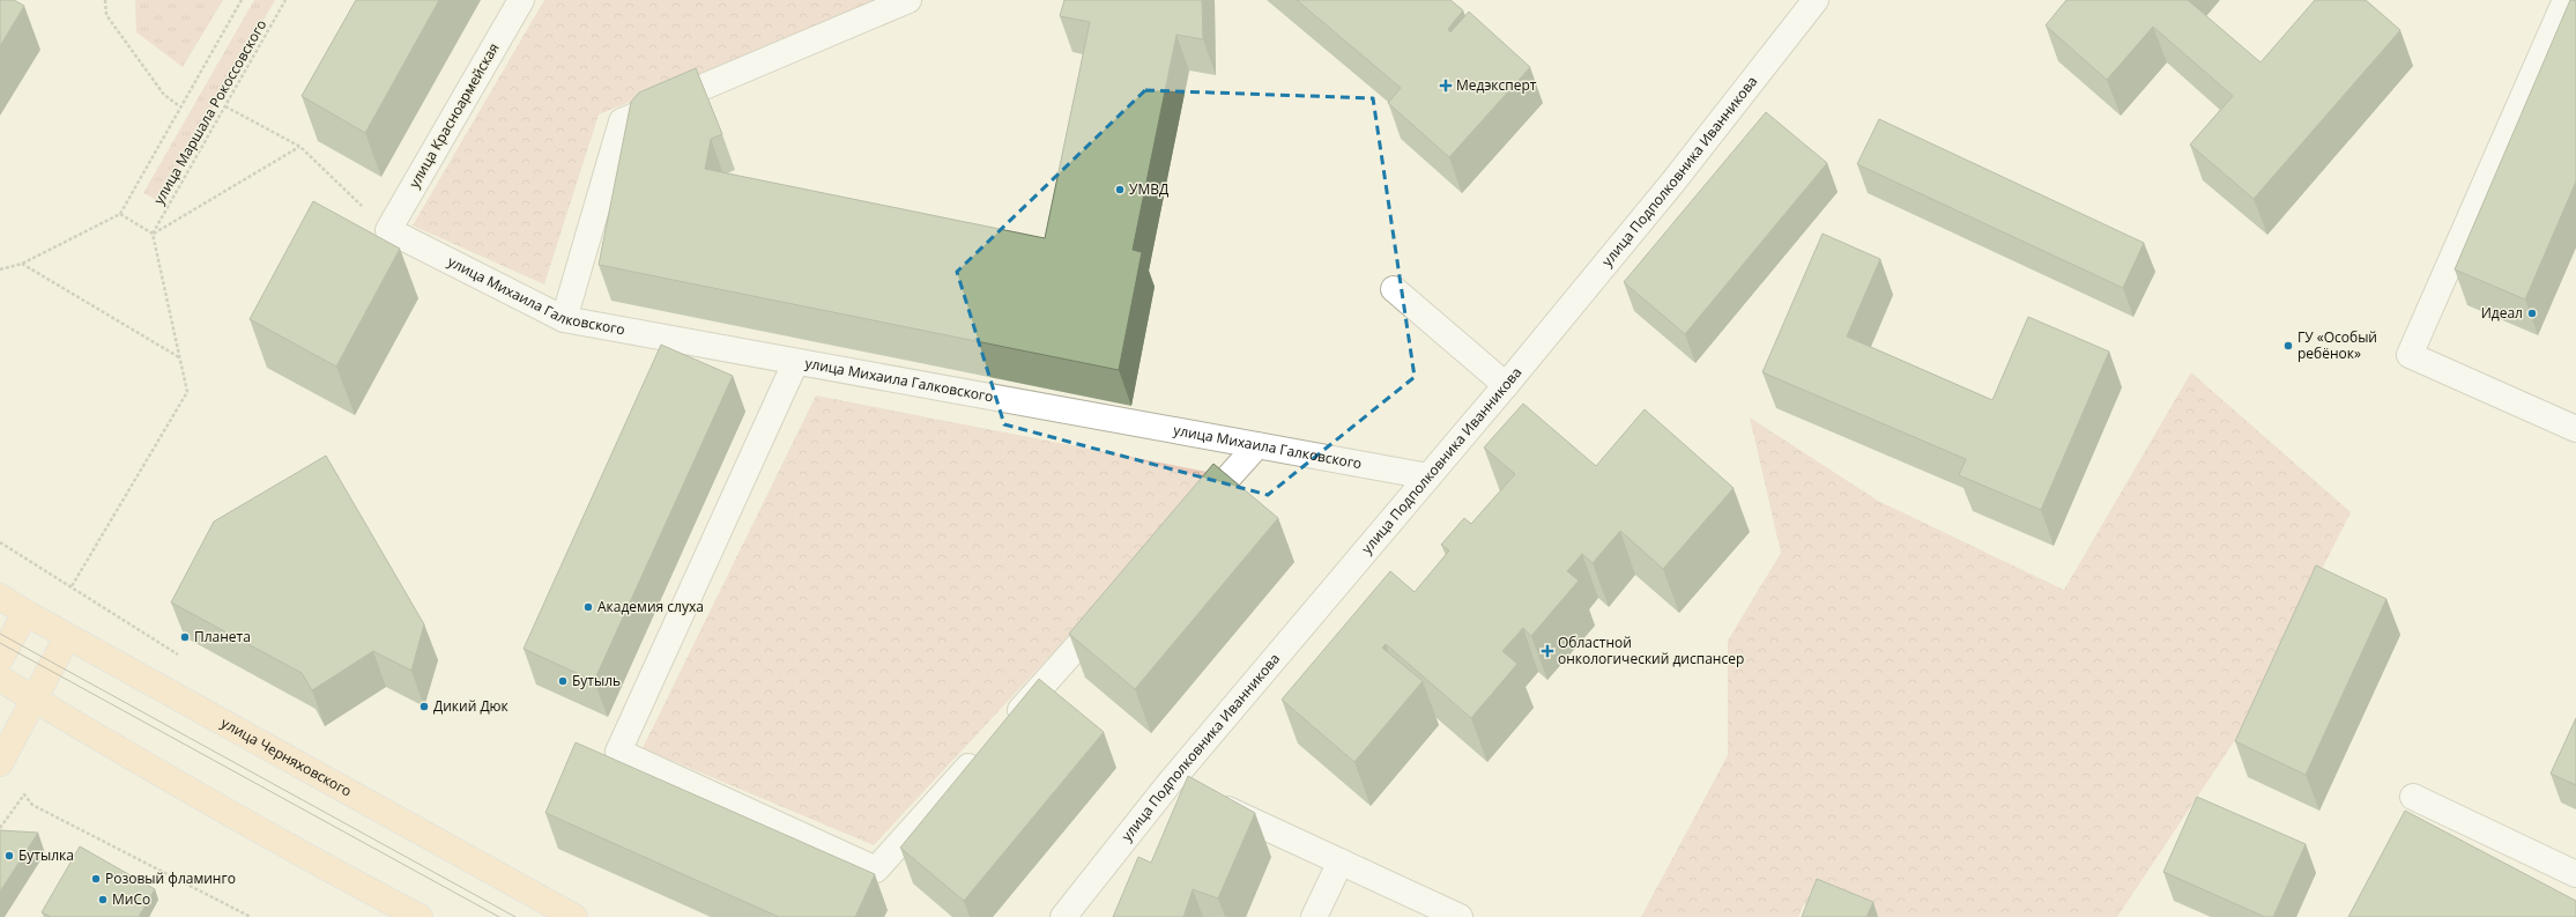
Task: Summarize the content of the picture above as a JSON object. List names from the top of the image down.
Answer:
{
  "streets": {
    "main road": ["улица Черняховского"],
    "street": ["улица Красноармейская", "улица Подполковника Иванникова", "улица Михаила Галковского"],
    "path": ["улица Маршала Рокоссовского"]
  },
  "crossings": [
    ["улица Красноармейская", "улица Михаила Галковского"],
    ["улица Подполковника Иванникова", "улица Михаила Галковского"]
  ],
  "places": {
    "health": ["Медэксперт", "Областной онкологический диспансер"],
    "other": [
      "УМВД",
      "Идеал",
      "ГУ «Особый ребёнок»",
      "Академия слуха",
      "Планета",
      "Бутыль",
      "Дикий Дюк",
      "Бутылка",
      "Розовый фламинго",
      "МиСо"
    ]
  }
}
